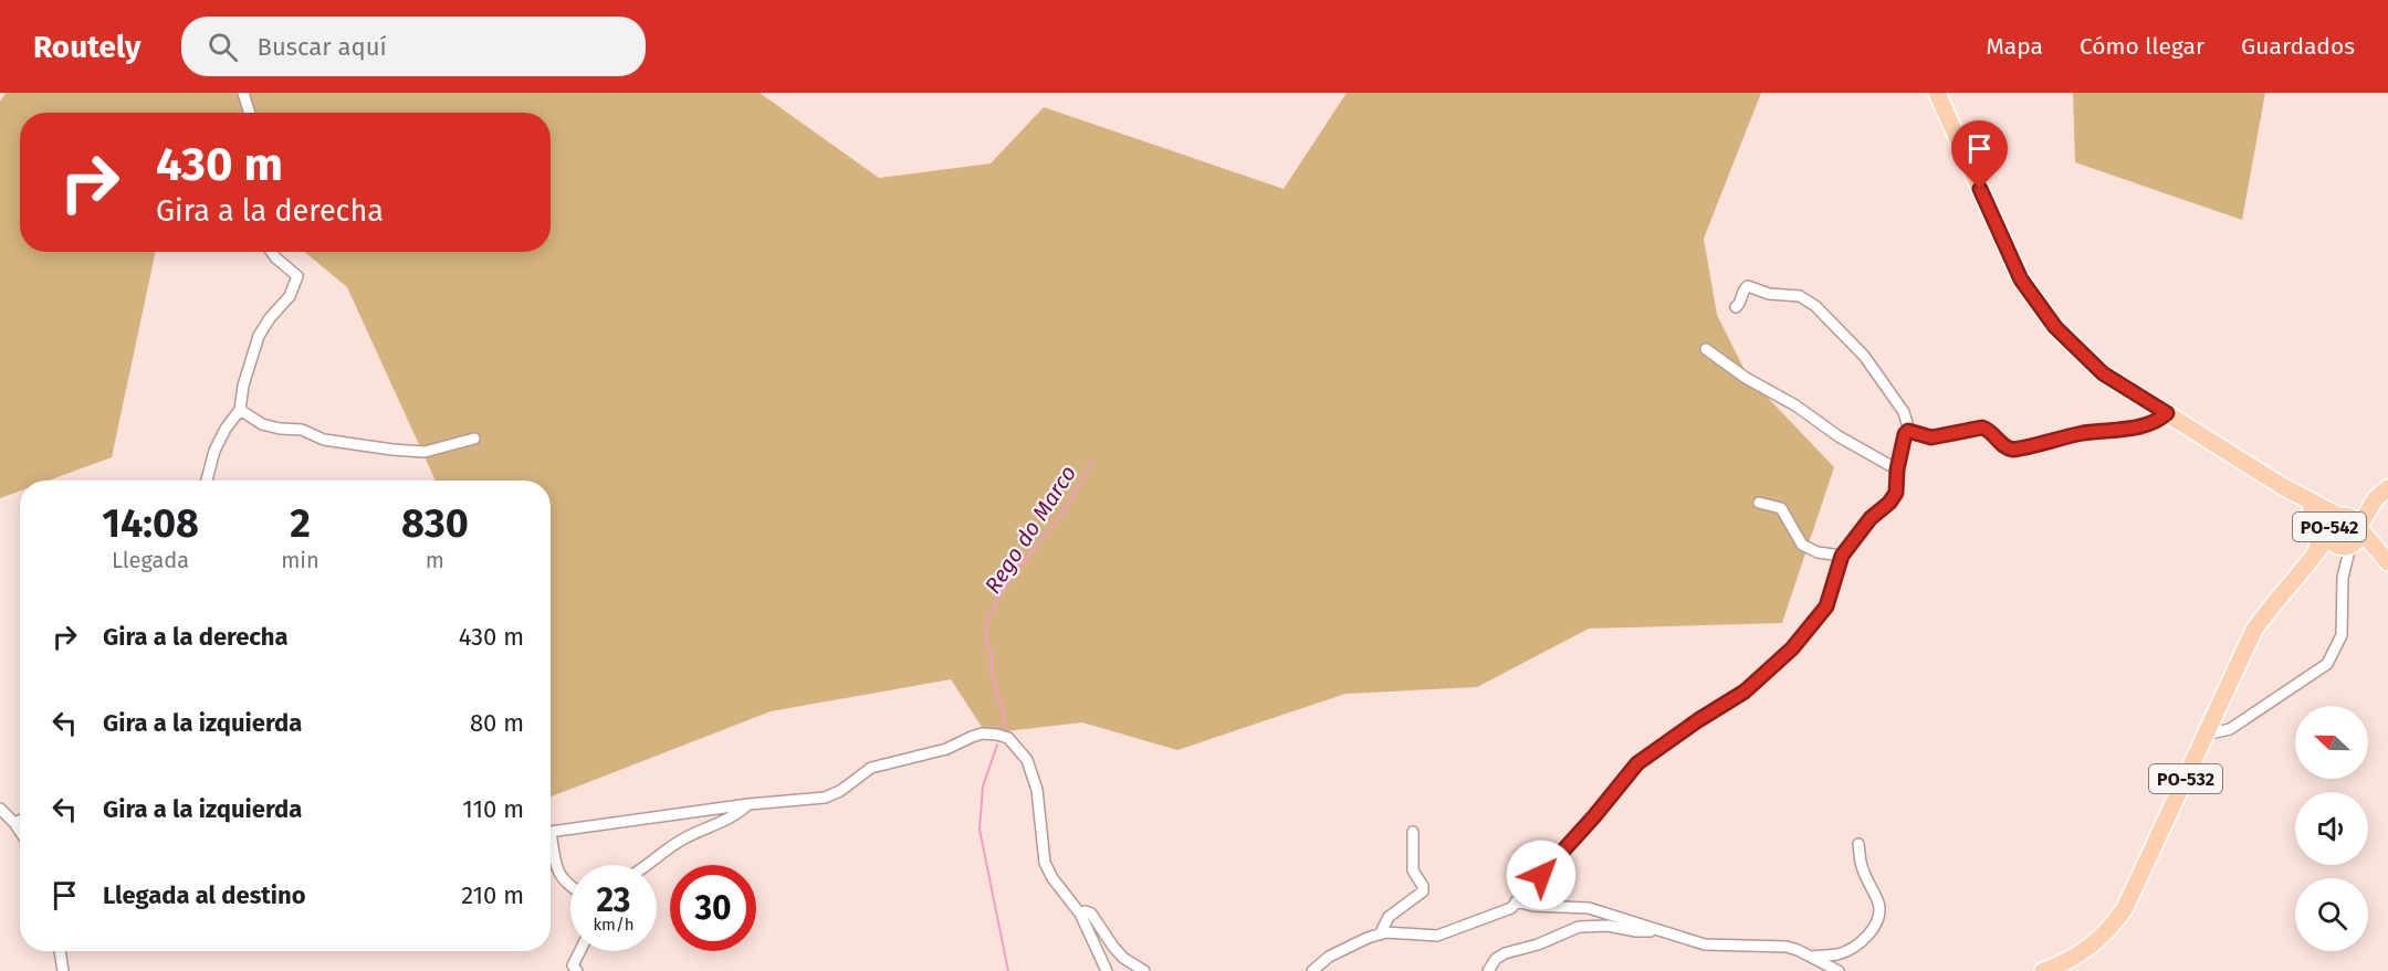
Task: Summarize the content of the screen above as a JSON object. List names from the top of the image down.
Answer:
{
  "streets": {
    "main road": ["PO-542", "PO-532"]
  },
  "crossings": [
    ["PO-542", "PO-532"]
  ],
  "water": ["Rego do Marco"],
  "north": "left",
  "page": {
    "header": "Routely",
    "search": "Buscar aquí",
    "nav": ["Mapa", "Cómo llegar", "Guardados"],
    "turn": ["430 m", "Gira a la derecha"],
    "eta": [
      "14:08",
      "Llegada",
      "2",
      "min",
      "830",
      "m"
    ],
    "list": [
      {
        "name": "Gira a la derecha",
        "value": "430 m"
      },
      {
        "name": "Gira a la izquierda",
        "value": "80 m"
      },
      {
        "name": "Gira a la izquierda",
        "value": "110 m"
      },
      {
        "name": "Llegada al destino",
        "value": "210 m"
      }
    ],
    "speed": "23 km/h",
    "limit": "30"
  }
}
